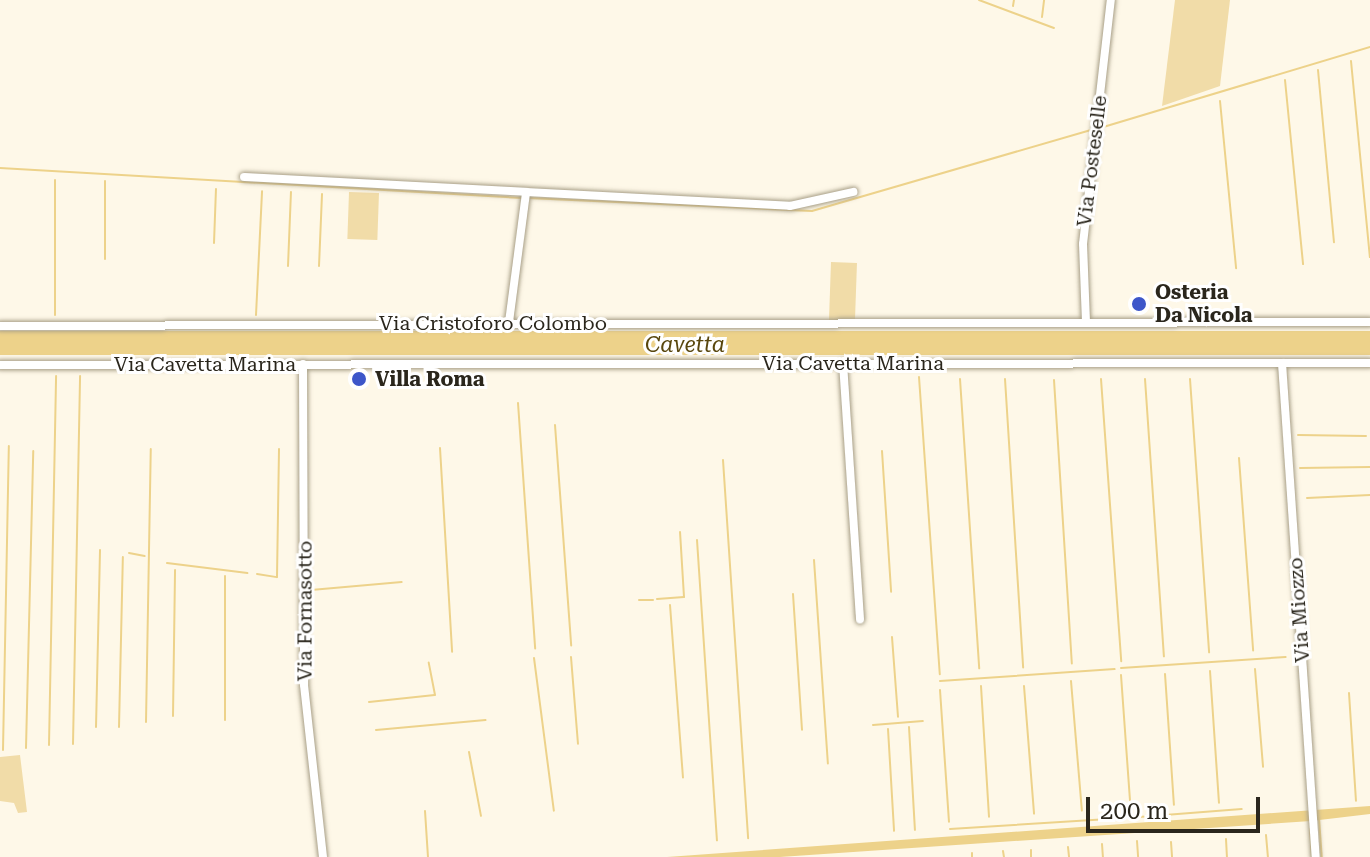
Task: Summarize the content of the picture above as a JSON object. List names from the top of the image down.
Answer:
{
  "streets": {
    "street": [
      "Via Posteselle",
      "Via Cristoforo Colombo",
      "Via Cavetta Marina",
      "Via Miozzo",
      "Via Fornasotto"
    ]
  },
  "crossings": [
    ["Via Posteselle", "Via Cristoforo Colombo"],
    ["Via Cavetta Marina", "Via Miozzo"],
    ["Via Cavetta Marina", "Via Fornasotto"]
  ],
  "water": ["Cavetta"],
  "places": ["Osteria Da Nicola", "Villa Roma"],
  "scale_bar": "200 m"
}
